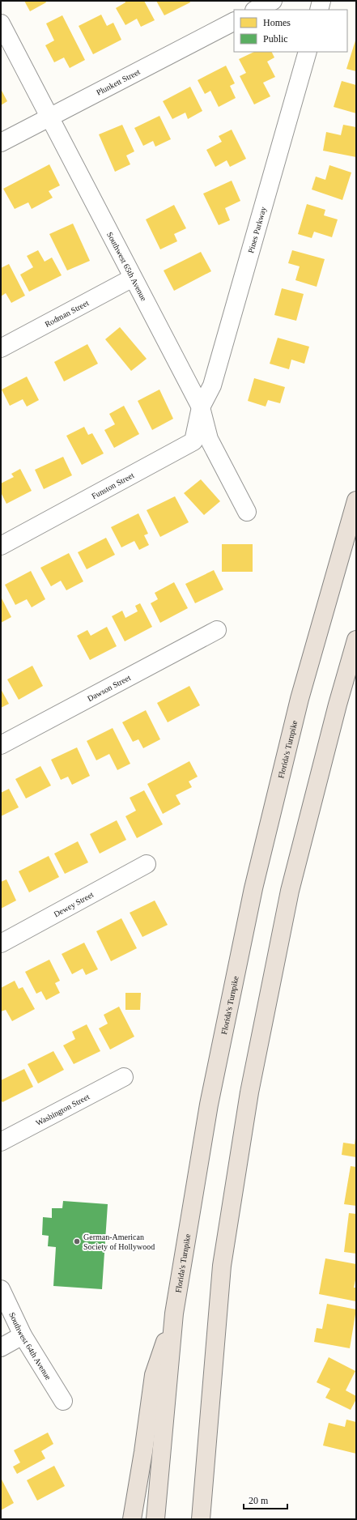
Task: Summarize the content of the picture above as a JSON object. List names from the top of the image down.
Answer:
{
  "streets": {
    "highway": ["Florida's Turnpike"],
    "street": [
      "Plunkett Street",
      "Pines Parkway",
      "Southwest 65th Avenue",
      "Rodman Street",
      "Funston Street",
      "Dawson Street",
      "Dewey Street",
      "Washington Street",
      "Southwest 64th Avenue"
    ]
  },
  "crossings": [
    ["Plunkett Street", "Southwest 65th Avenue"],
    ["Pines Parkway", "Southwest 65th Avenue"],
    ["Pines Parkway", "Funston Street"],
    ["Southwest 65th Avenue", "Rodman Street"],
    ["Southwest 65th Avenue", "Funston Street"]
  ],
  "places": ["German-American Society of Hollywood"],
  "legend": ["Homes", "Public"],
  "scale_bar": "20 m"
}
